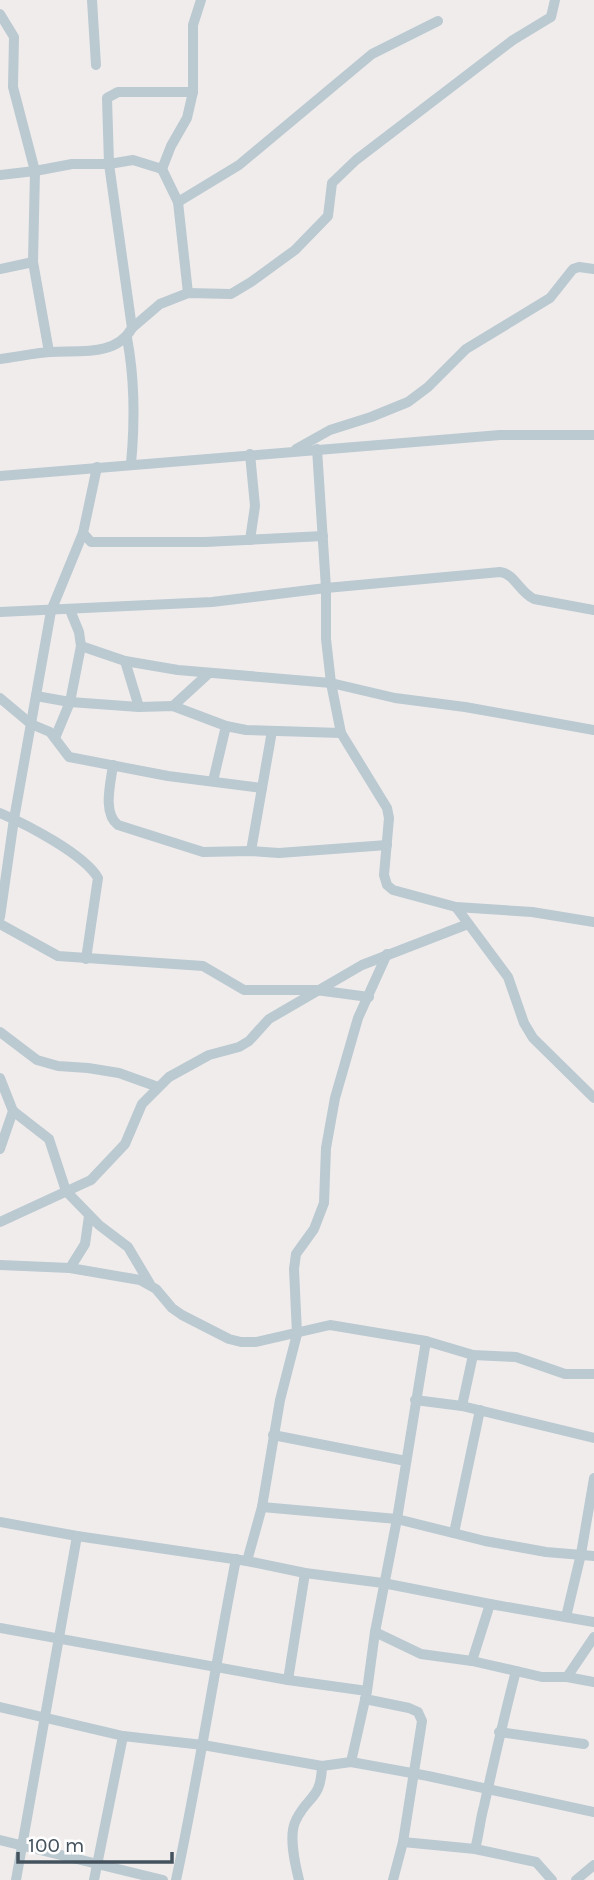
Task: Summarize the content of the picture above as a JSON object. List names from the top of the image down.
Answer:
{
  "scale_bar": "100 m"
}
